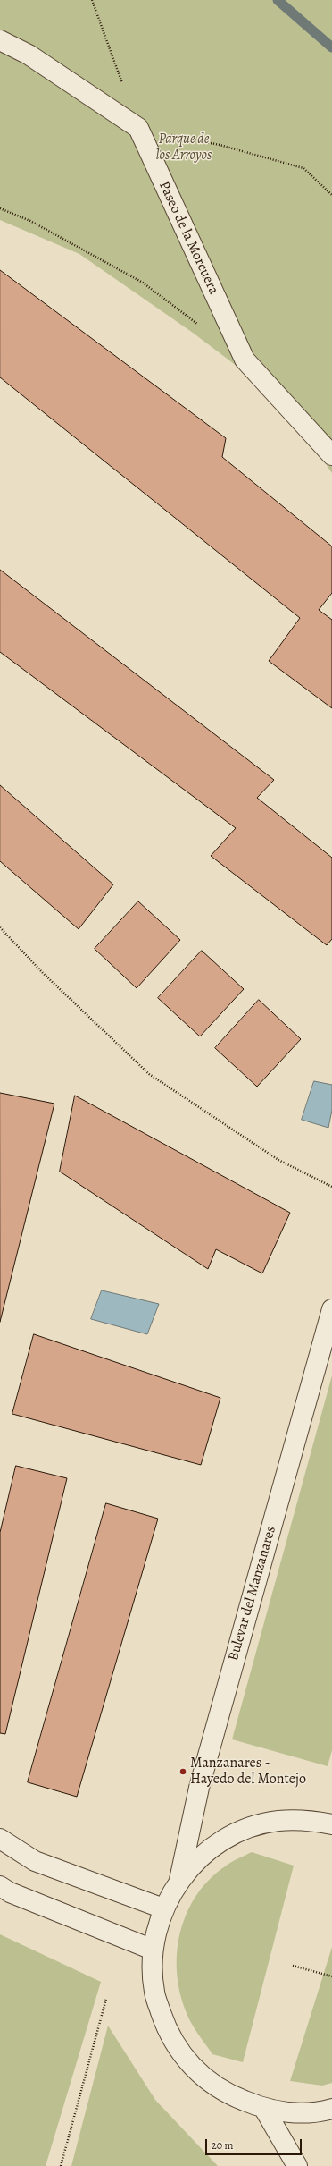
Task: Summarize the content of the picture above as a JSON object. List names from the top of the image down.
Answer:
{
  "streets": {
    "street": ["Paseo de la Morcuera", "Bulevar del Manzanares"]
  },
  "parks": ["Parque de los Arroyos"],
  "places": ["Manzanares - Hayedo del Montejo"],
  "scale_bar": "20 m"
}
